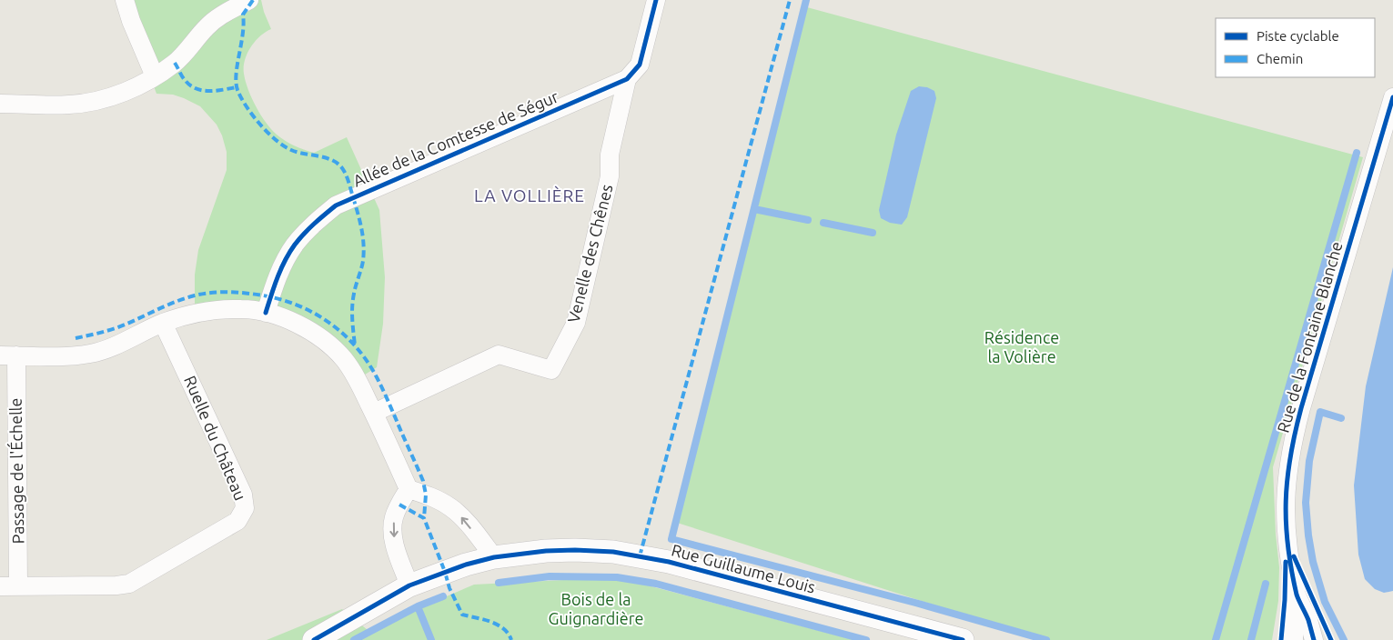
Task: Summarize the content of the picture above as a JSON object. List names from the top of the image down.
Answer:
{
  "streets": {
    "street": [
      "Allée de la Comtesse de Ségur",
      "Venelle des Chênes",
      "Rue de la Fontaine Blanche",
      "Ruelle du Château",
      "Passage de l'Échelle",
      "Rue Guillaume Louis"
    ]
  },
  "crossings": [
    ["Allée de la Comtesse de Ségur", "Venelle des Chênes"],
    ["Ruelle du Château", "Passage de l'Échelle"]
  ],
  "districts": ["LA VOLLIÈRE"],
  "parks": ["Résidence la Volière", "Bois de la Guignardière"],
  "legend": ["Piste cyclable", "Chemin"]
}
